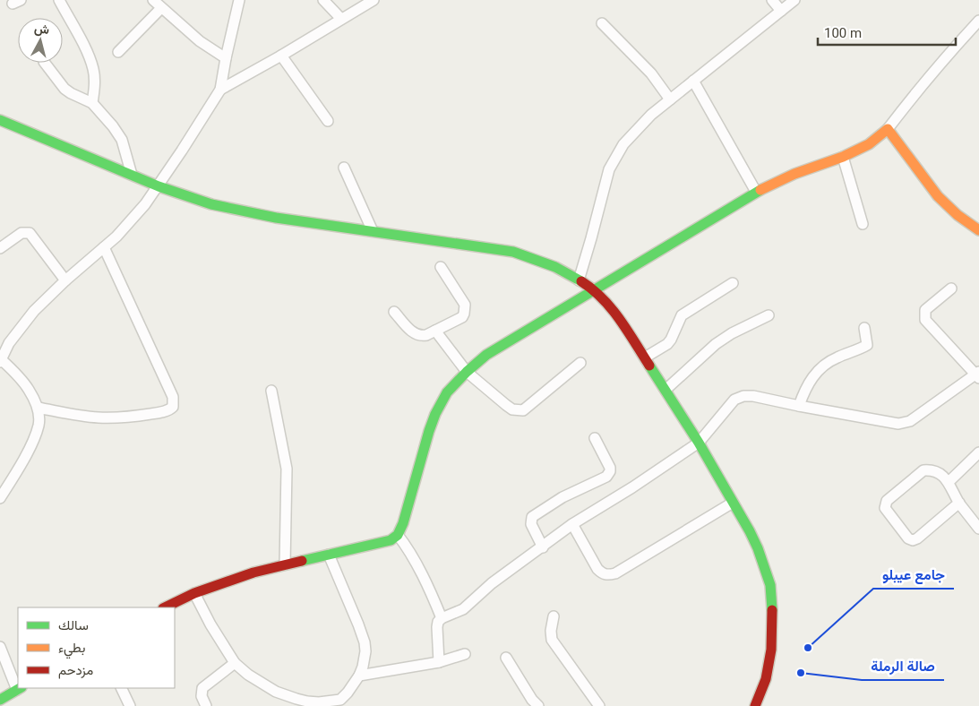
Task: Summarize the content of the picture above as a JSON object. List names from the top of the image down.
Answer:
{
  "places": ["جامع عيبلو", "صالة الرملة"],
  "legend": ["سالك", "بطيء", "مزدحم"],
  "scale_bar": "100 m",
  "north": "top"
}
